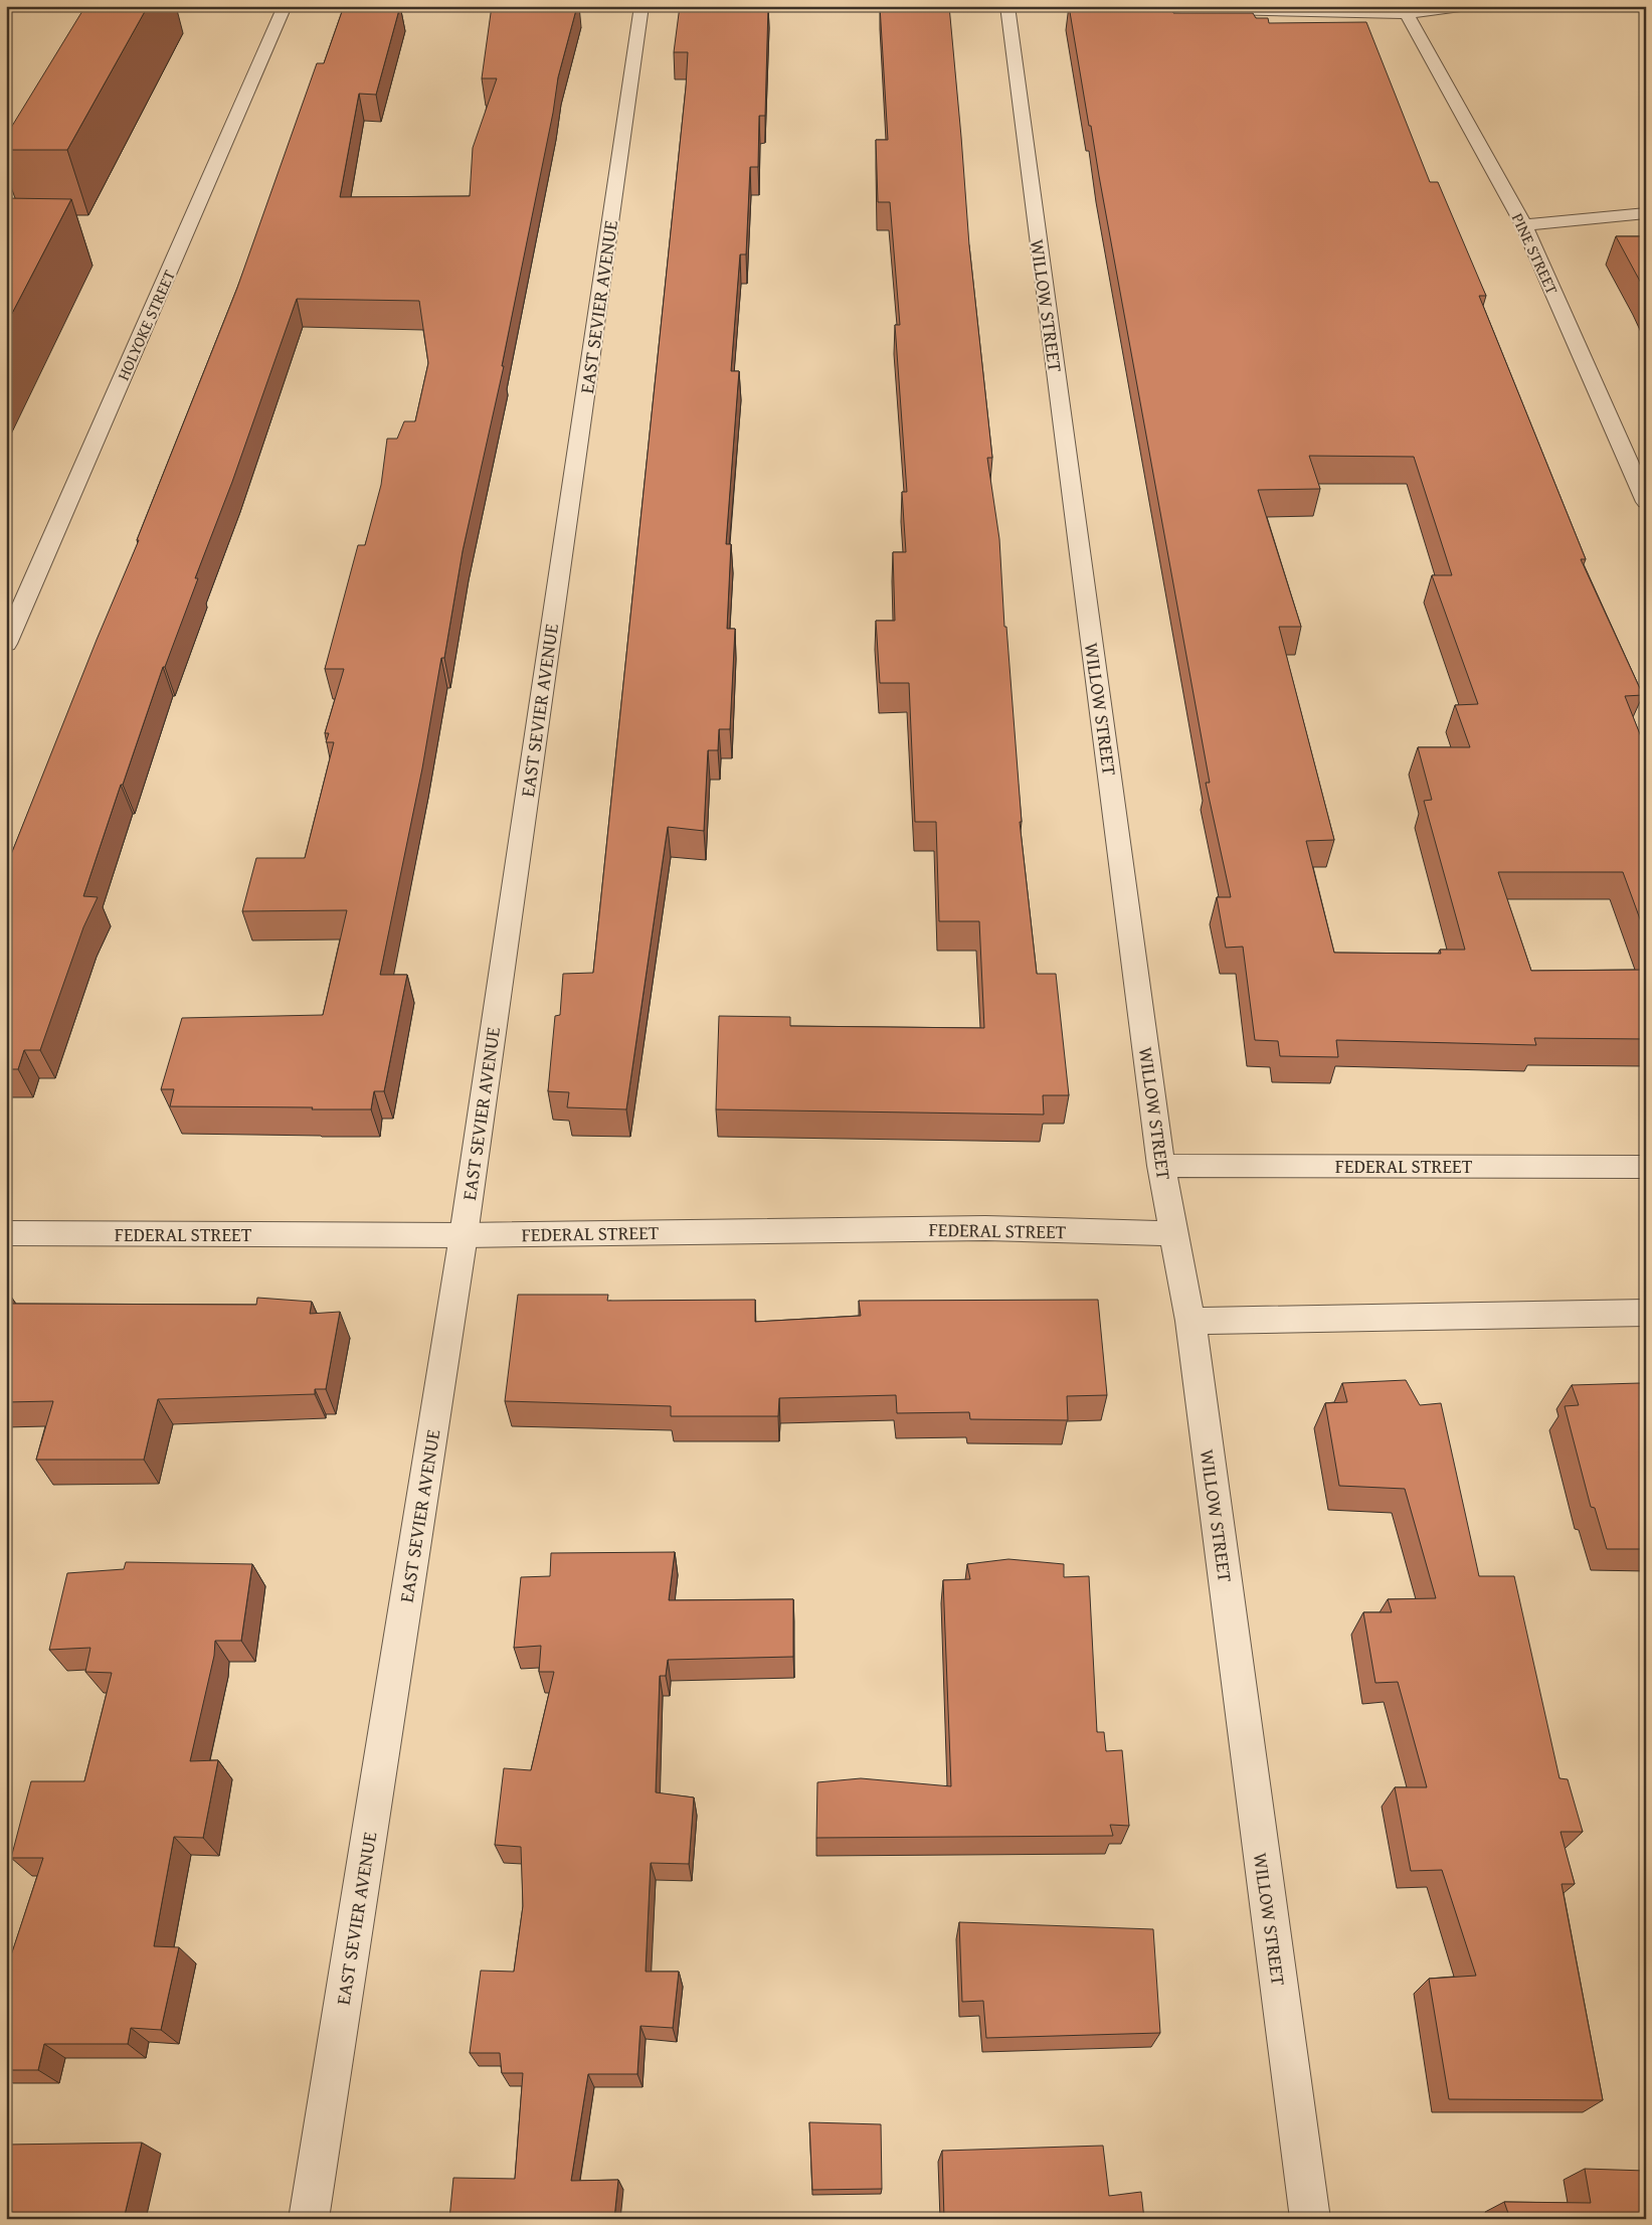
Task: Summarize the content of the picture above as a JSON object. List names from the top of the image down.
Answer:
{
  "streets": {
    "street": [
      "PINE STREET",
      "WILLOW STREET",
      "EAST SEVIER AVENUE",
      "HOLYOKE STREET",
      "FEDERAL STREET"
    ]
  },
  "crossings": [
    ["WILLOW STREET", "FEDERAL STREET"],
    ["EAST SEVIER AVENUE", "FEDERAL STREET"]
  ]
}
